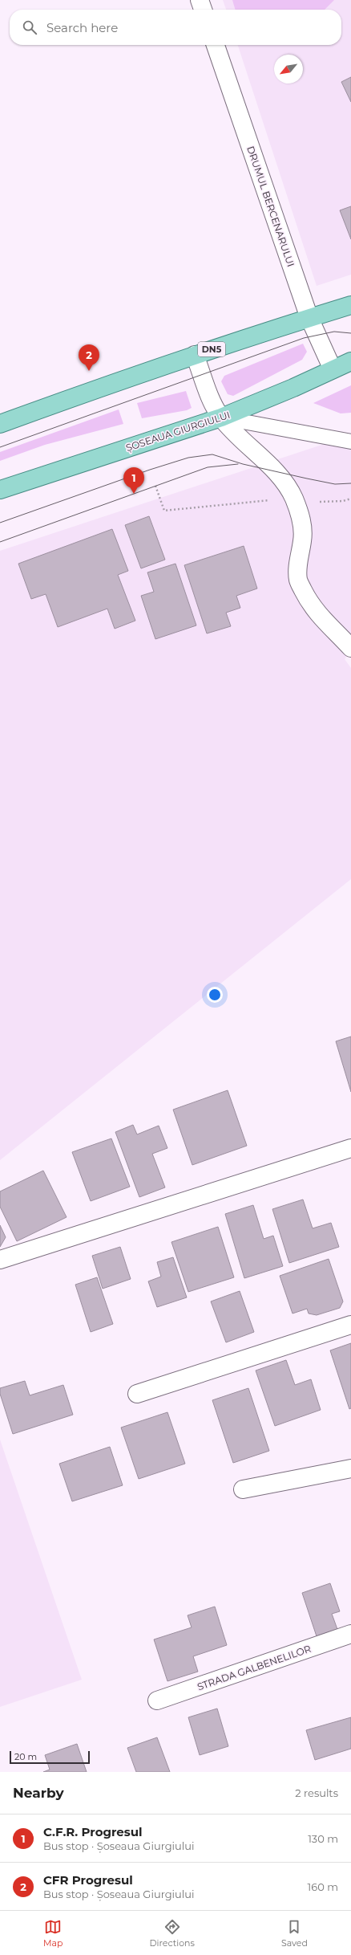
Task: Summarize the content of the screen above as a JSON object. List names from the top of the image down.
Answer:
{
  "streets": {
    "main road": ["DN5", "ȘOSEAUA GIURGIULUI"],
    "street": ["DRUMUL BERCENARULUI", "STRADA GALBENELILOR"]
  },
  "crossings": [
    ["DRUMUL BERCENARULUI", "DN5"],
    ["DRUMUL BERCENARULUI", "ȘOSEAUA GIURGIULUI"]
  ],
  "scale_bar": "20 m",
  "north": "bottom left",
  "page": {
    "search": "Search here",
    "pins": ["2", "1"],
    "scale": "20 m",
    "heading": ["Nearby", "2 results"],
    "list": [
      {
        "mark": "1",
        "name": "C.F.R. Progresul",
        "note": "Bus stop · Șoseaua Giurgiului",
        "value": "130 m"
      },
      {
        "mark": "2",
        "name": "CFR Progresul",
        "note": "Bus stop · Șoseaua Giurgiului",
        "value": "160 m"
      }
    ],
    "nav": ["Map", "Directions", "Saved"]
  }
}
